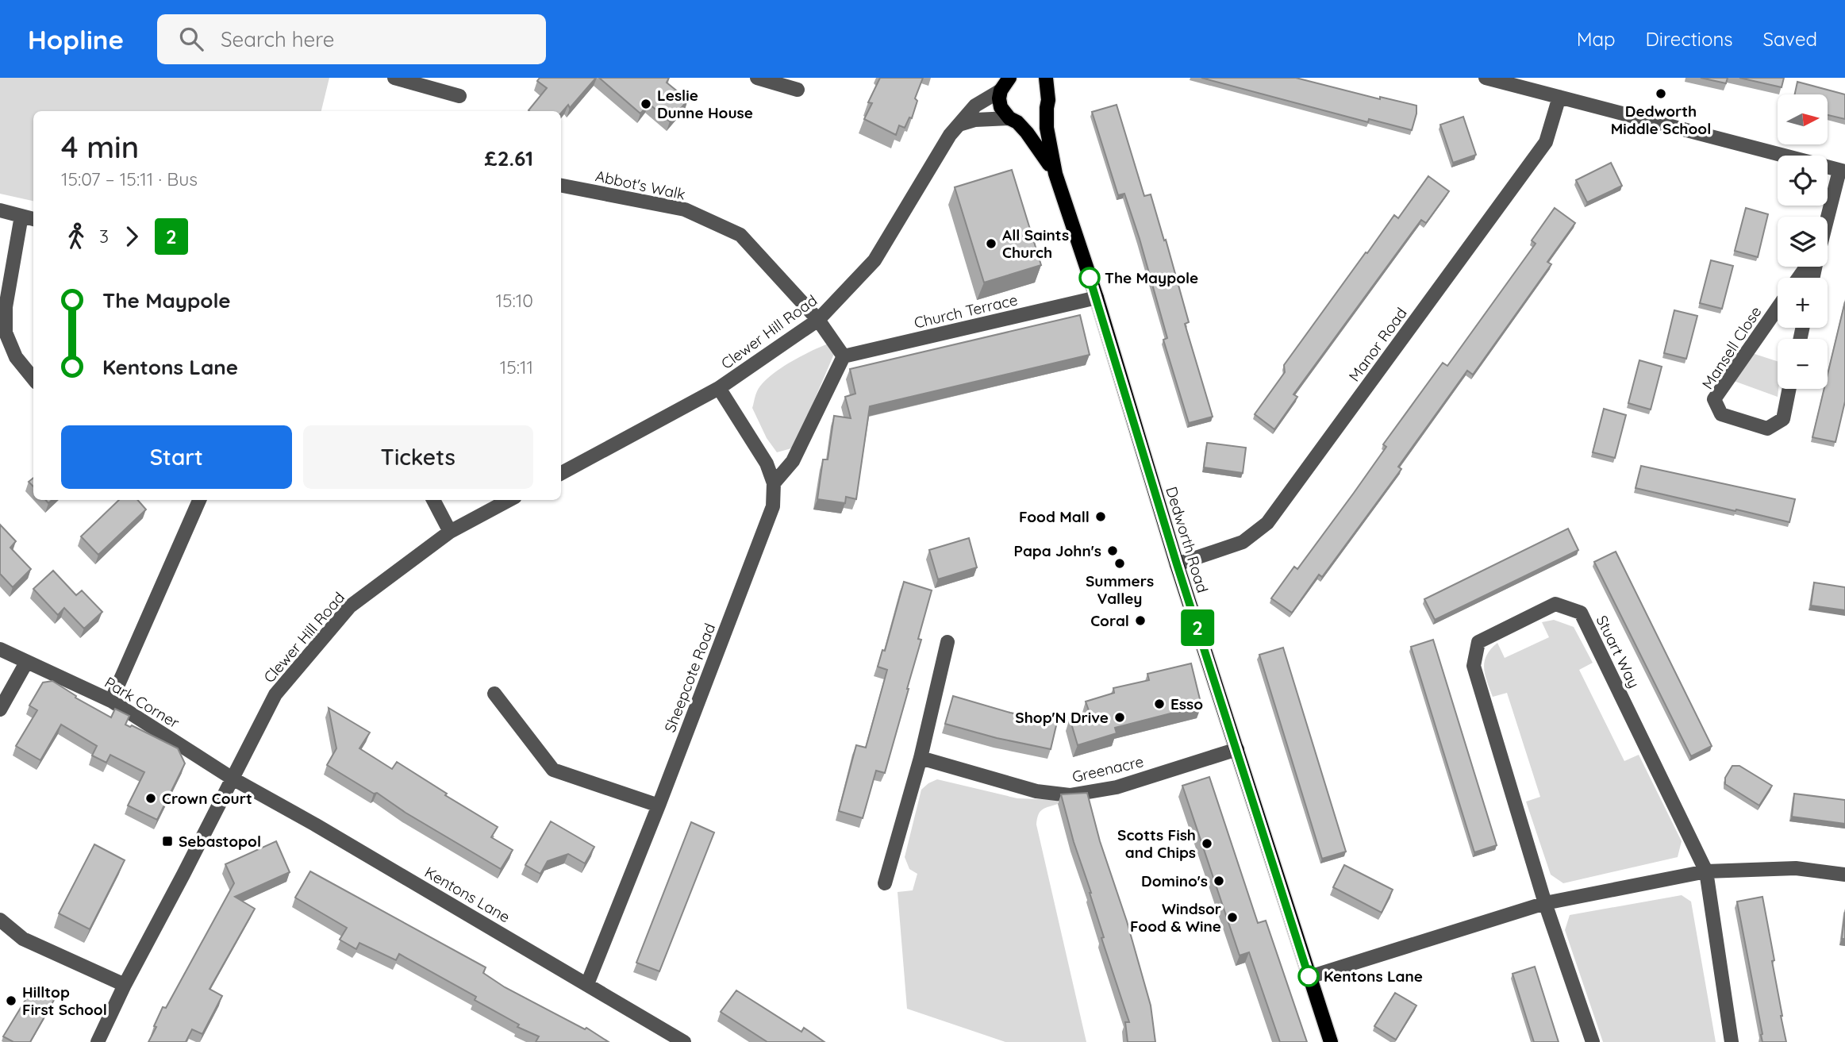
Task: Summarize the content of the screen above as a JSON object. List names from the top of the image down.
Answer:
{
  "streets": {
    "main road": ["Dedworth Road"],
    "street": [
      "Abbot's Walk",
      "Church Terrace",
      "Clewer Hill Road",
      "Manor Road",
      "Mansell Close",
      "Stuart Way",
      "Sheepcote Road",
      "Park Corner",
      "Greenacre",
      "Kentons Lane"
    ]
  },
  "crossings": [
    ["Abbot's Walk", "Church Terrace"],
    ["Abbot's Walk", "Clewer Hill Road"],
    ["Church Terrace", "Dedworth Road"],
    ["Clewer Hill Road", "Dedworth Road"],
    ["Clewer Hill Road", "Sheepcote Road"],
    ["Clewer Hill Road", "Park Corner"],
    ["Clewer Hill Road", "Kentons Lane"],
    ["Manor Road", "Dedworth Road"],
    ["Dedworth Road", "Greenacre"],
    ["Sheepcote Road", "Kentons Lane"],
    ["Park Corner", "Kentons Lane"]
  ],
  "places": {
    "other": [
      "Dedworth Middle School",
      "Leslie Dunne House",
      "All Saints Church",
      "The Maypole",
      "Food Mall",
      "Papa John's",
      "Summers Valley",
      "Coral",
      "Esso",
      "Shop'N Drive",
      "Crown Court",
      "Scotts Fish and Chips",
      "Domino's",
      "Windsor Food & Wine",
      "Kentons Lane",
      "Hilltop First School"
    ],
    "transit": ["Sebastopol"]
  },
  "lines": ["bus line 2"],
  "north": "right",
  "page": {
    "header": "Hopline",
    "search": "Search here",
    "nav": ["Map", "Directions", "Saved"],
    "on_map": "2",
    "map_buttons": ["+", "−"],
    "heading": ["4 min", "15:07 – 15:11 · Bus", "£2.61"],
    "legs": ["3", "2"],
    "list": [
      {
        "name": "The Maypole",
        "value": "15:10"
      },
      {
        "name": "Kentons Lane",
        "value": "15:11"
      }
    ],
    "buttons": ["Start", "Tickets"]
  }
}
